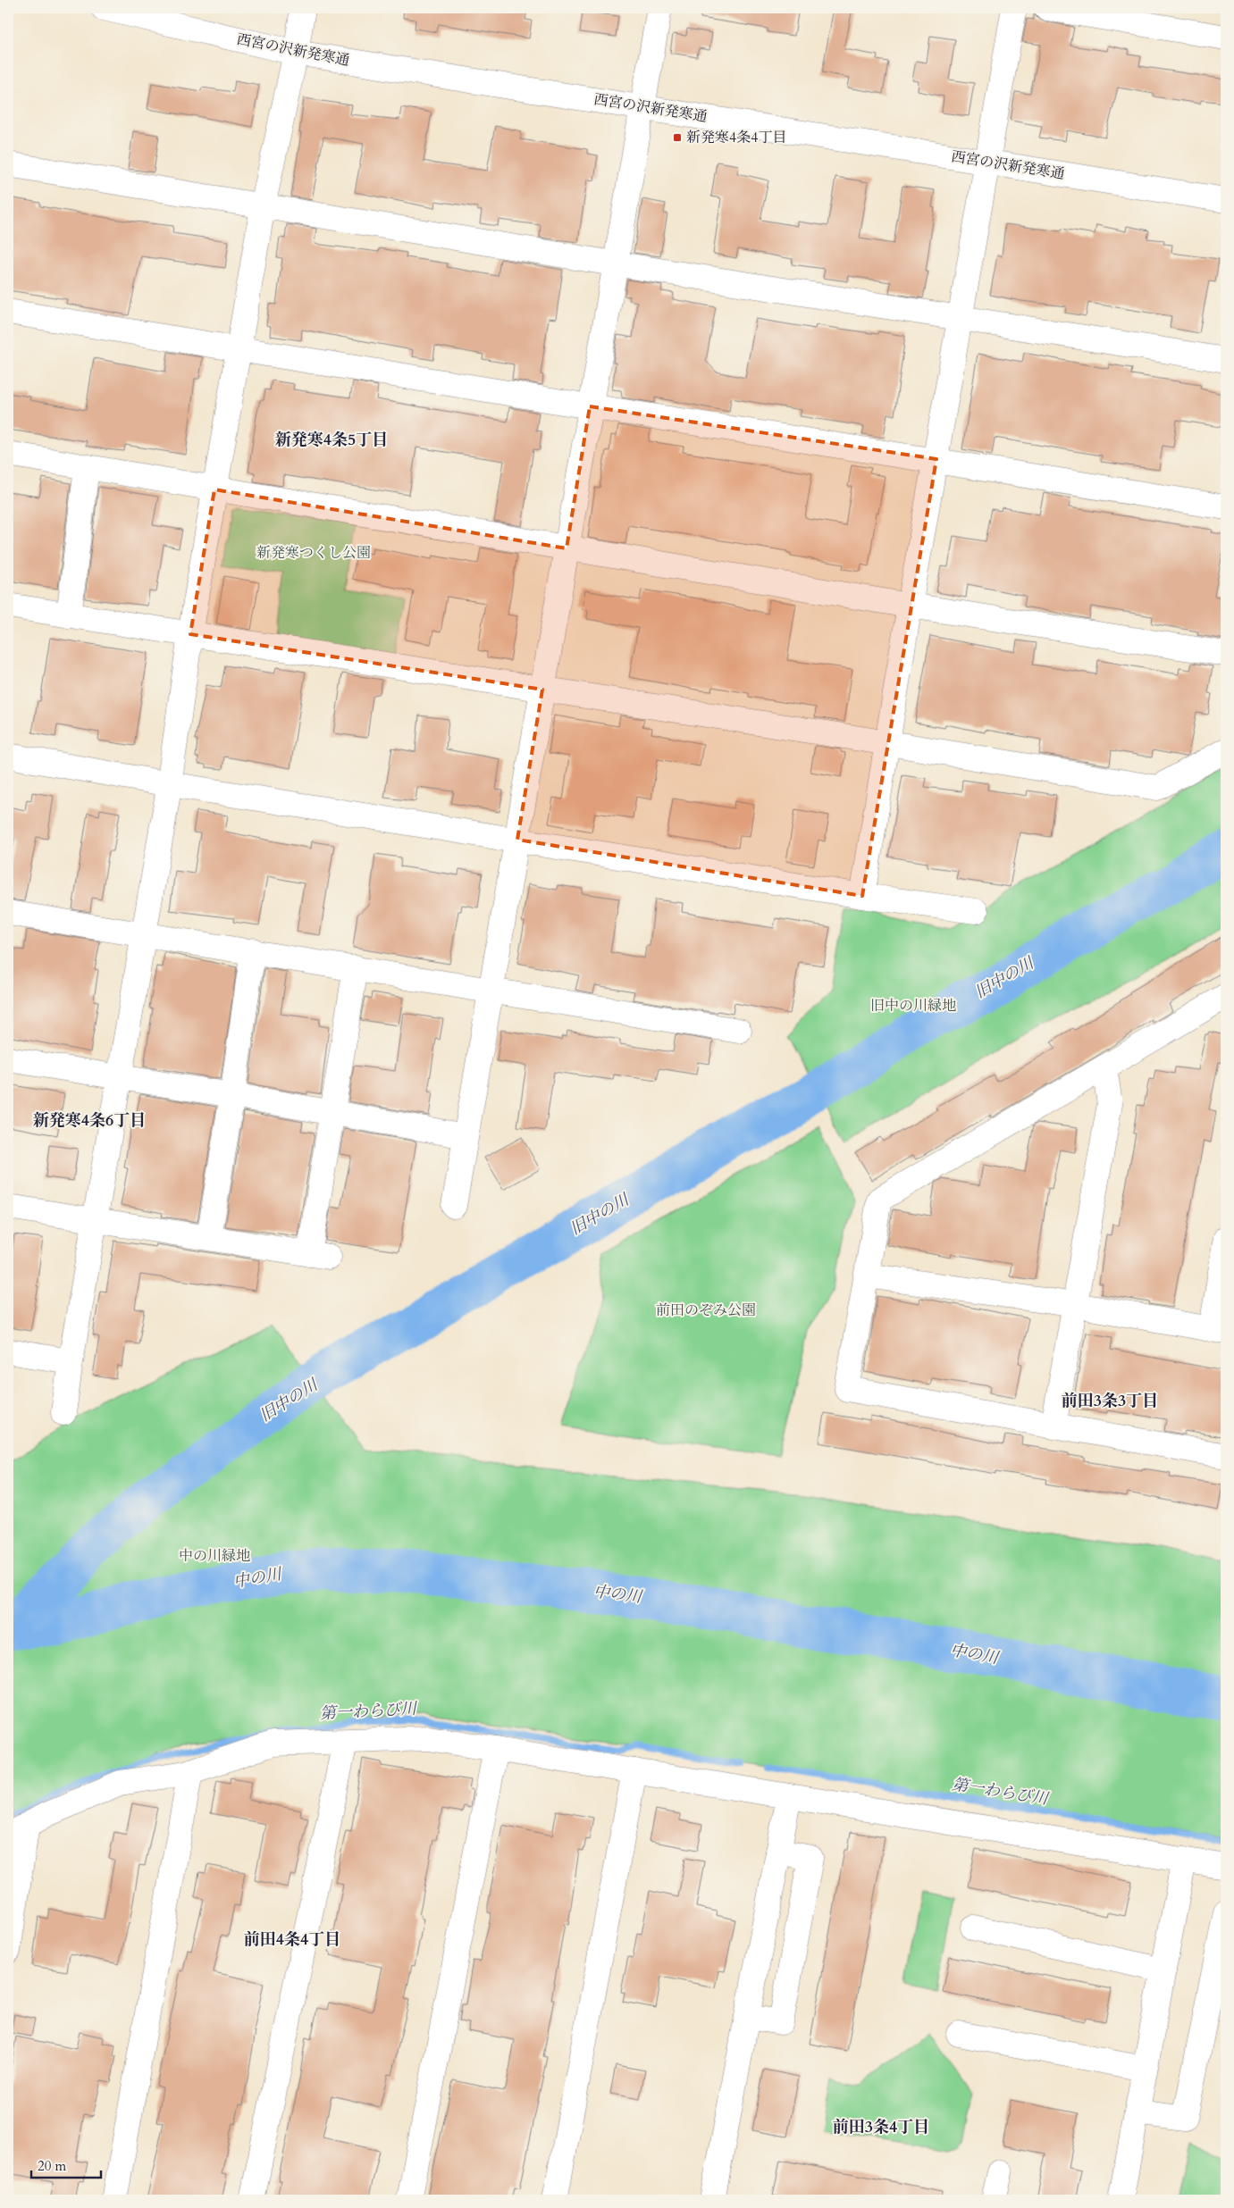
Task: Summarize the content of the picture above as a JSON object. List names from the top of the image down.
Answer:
{
  "streets": {
    "street": ["西宮の沢新発寒通"]
  },
  "districts": [
    "新発寒4条5丁目",
    "新発寒4条6丁目",
    "前田3条3丁目",
    "前田4条4丁目",
    "前田3条4丁目"
  ],
  "water": ["旧中の川", "中の川", "第一わらび川"],
  "parks": [
    "新発寒つくし公園",
    "旧中の川緑地",
    "前田のぞみ公園",
    "中の川緑地"
  ],
  "places": {
    "transit": ["新発寒4条4丁目"]
  },
  "scale_bar": "20 m"
}
